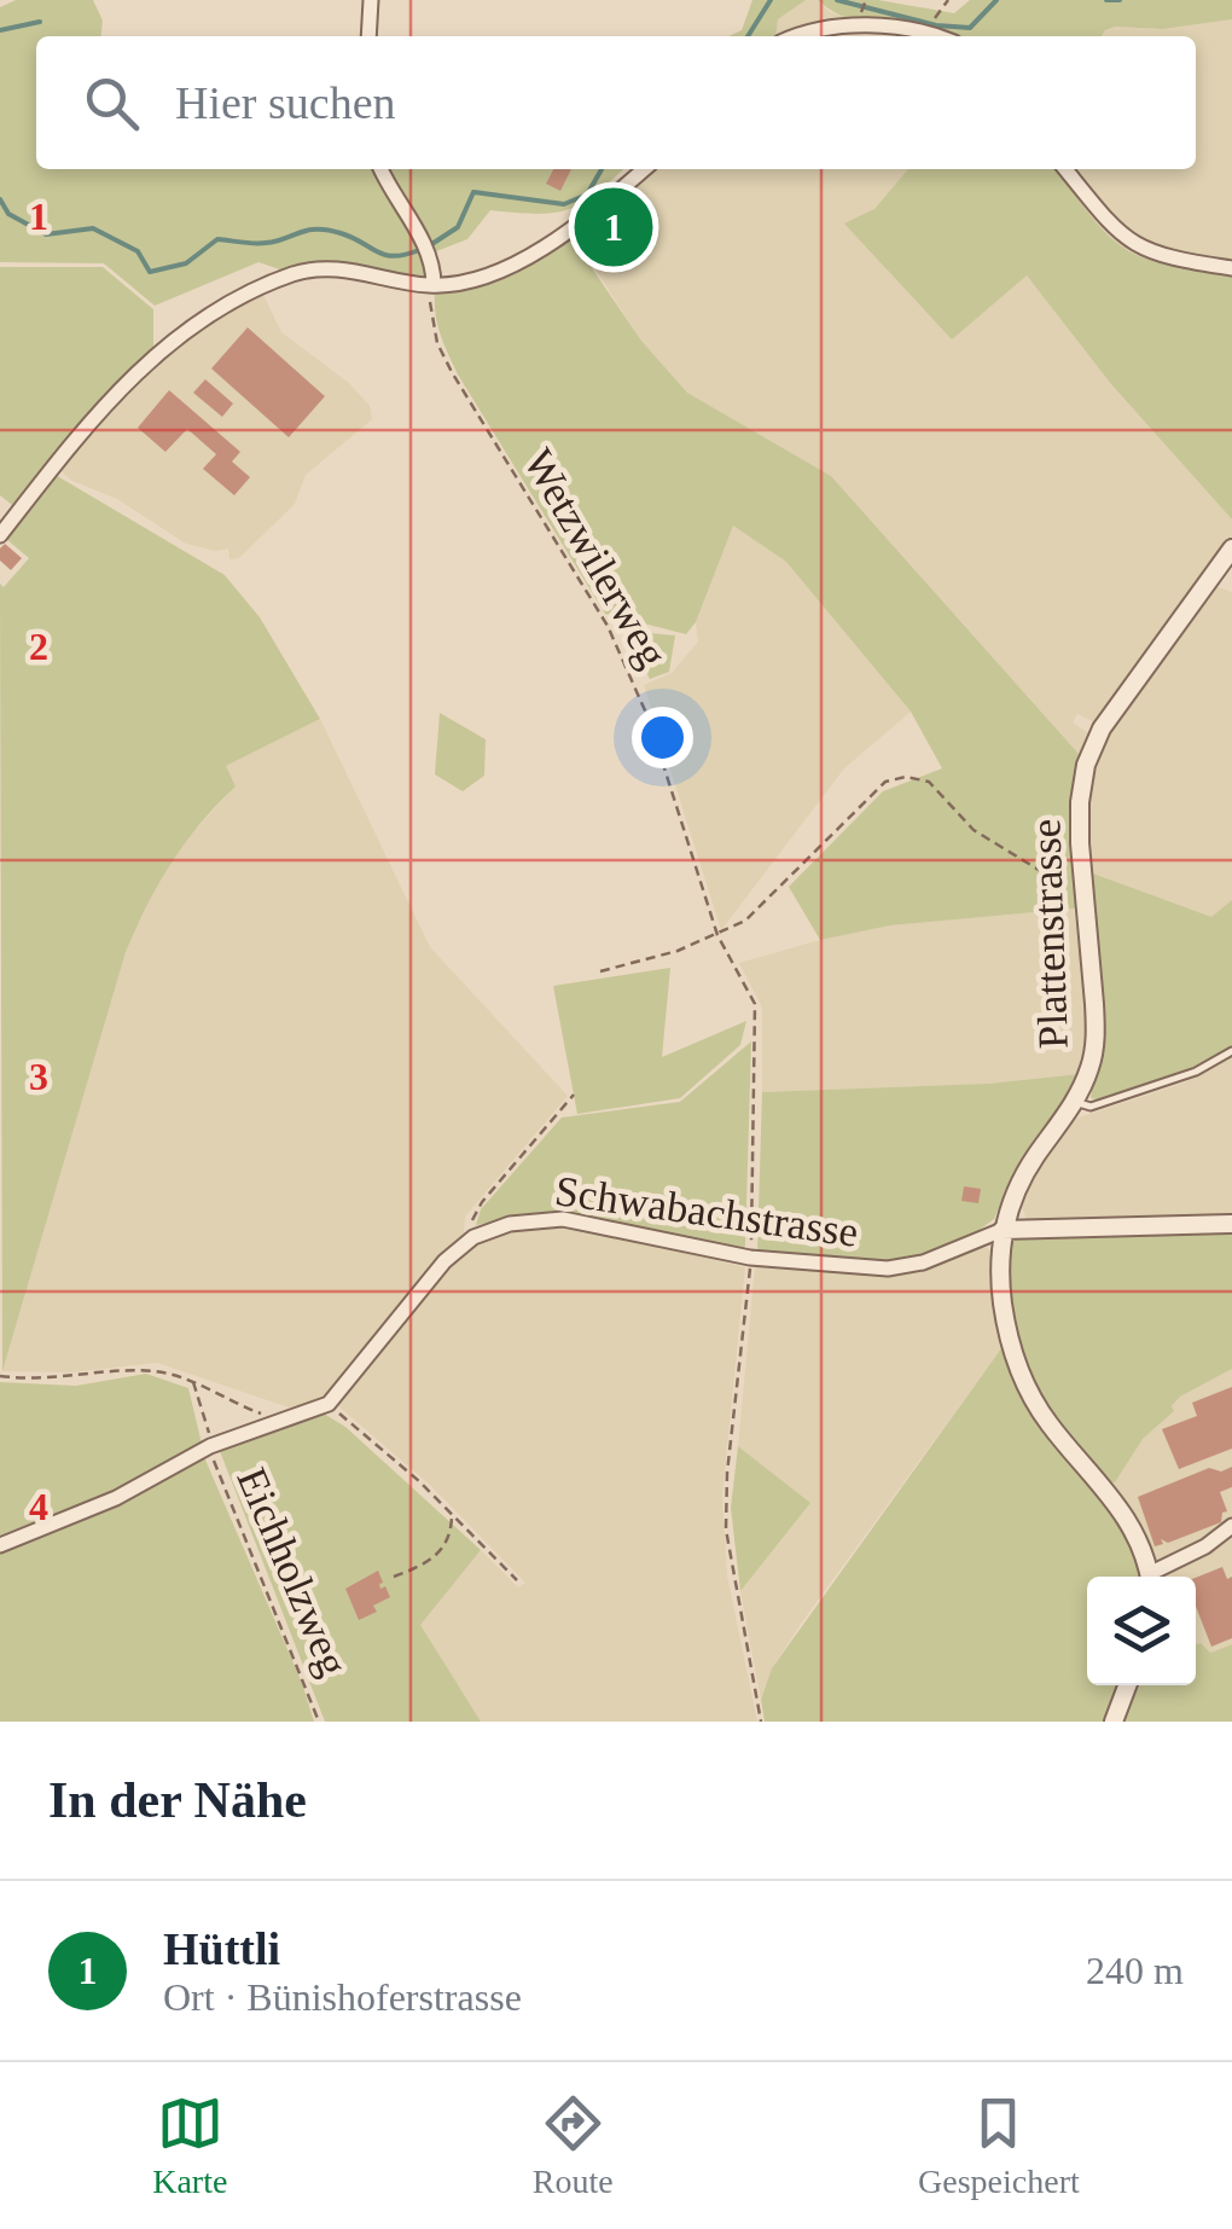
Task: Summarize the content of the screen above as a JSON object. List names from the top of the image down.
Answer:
{
  "streets": {
    "street": ["Plattenstrasse", "Schwabachstrasse"],
    "path": ["Wetzwilerweg", "Eichholzweg"]
  },
  "crossings": [
    ["Wetzwilerweg", "Schwabachstrasse"],
    ["Plattenstrasse", "Schwabachstrasse"],
    ["Schwabachstrasse", "Eichholzweg"]
  ],
  "page": {
    "search": "Hier suchen",
    "pins": "1",
    "heading": "In der Nähe",
    "list": [
      {
        "mark": "1",
        "name": "Hüttli",
        "note": "Ort · Bünishoferstrasse",
        "value": "240 m"
      }
    ],
    "nav": ["Karte", "Route", "Gespeichert"]
  },
  "grid": {
    "rows": [
      "1",
      "2",
      "3",
      "4"
    ]
  }
}
